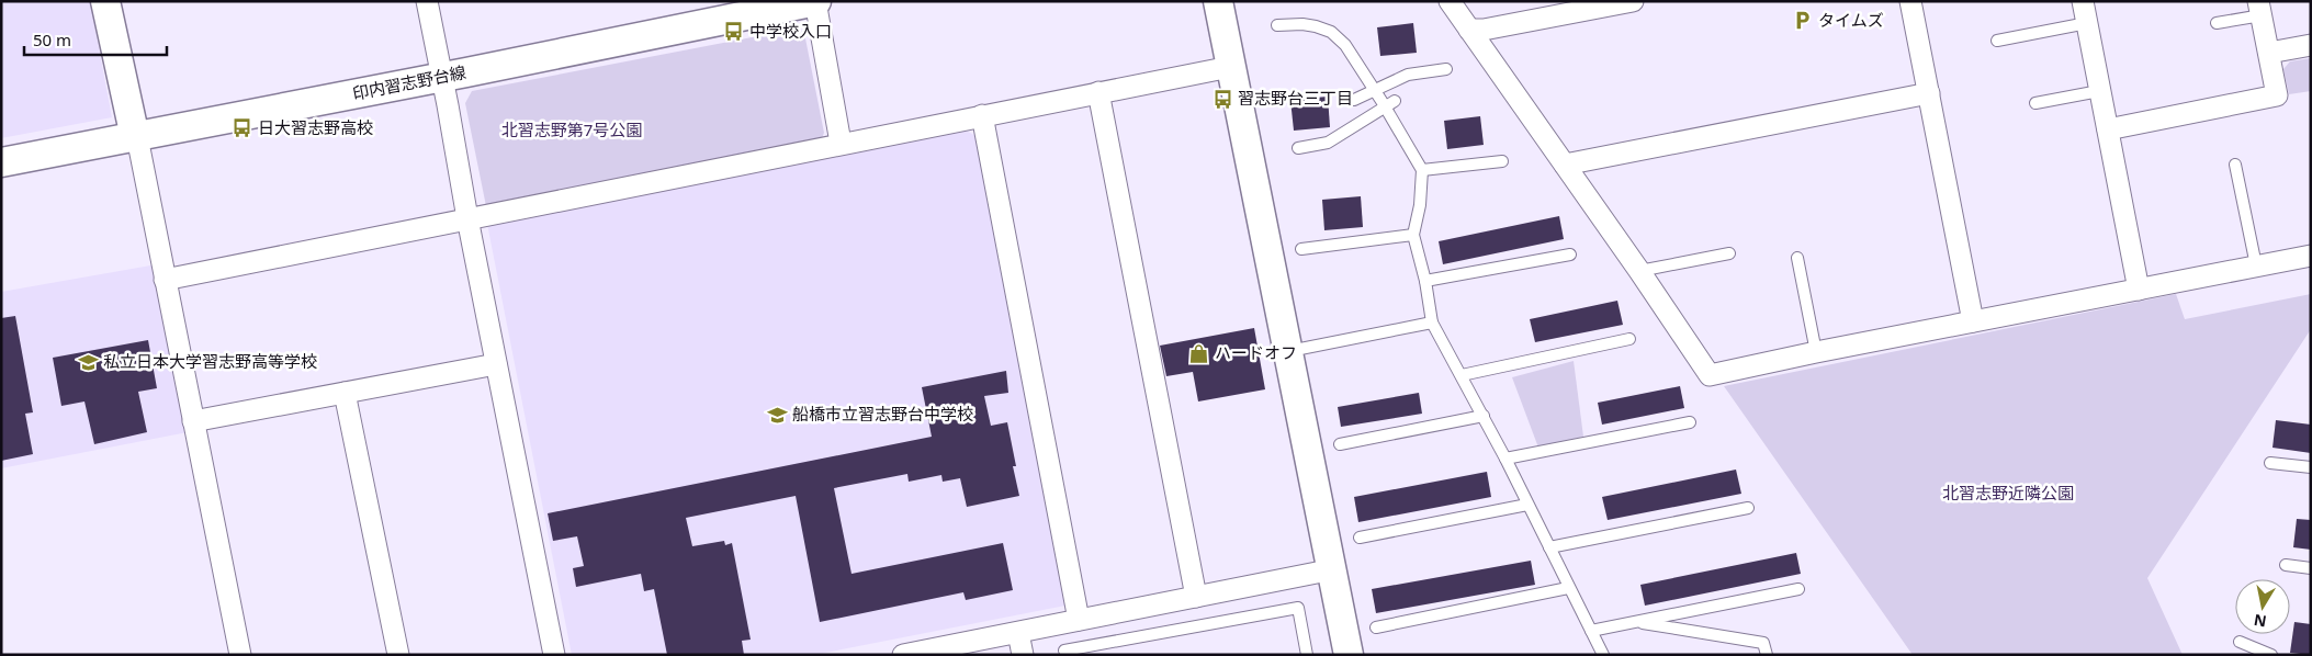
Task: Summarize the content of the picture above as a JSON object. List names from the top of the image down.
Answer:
{
  "streets": {
    "street": ["印内習志野台線"]
  },
  "parks": ["北習志野第7号公園", "北習志野近隣公園"],
  "places": {
    "parking": ["タイムズ"],
    "bus stop": ["中学校入口", "習志野台三丁目", "日大習志野高校"],
    "shop": ["ハードオフ"],
    "school or university": ["私立日本大学習志野高等学校", "船橋市立習志野台中学校"]
  },
  "scale_bar": "50 m",
  "north": "bottom"
}
